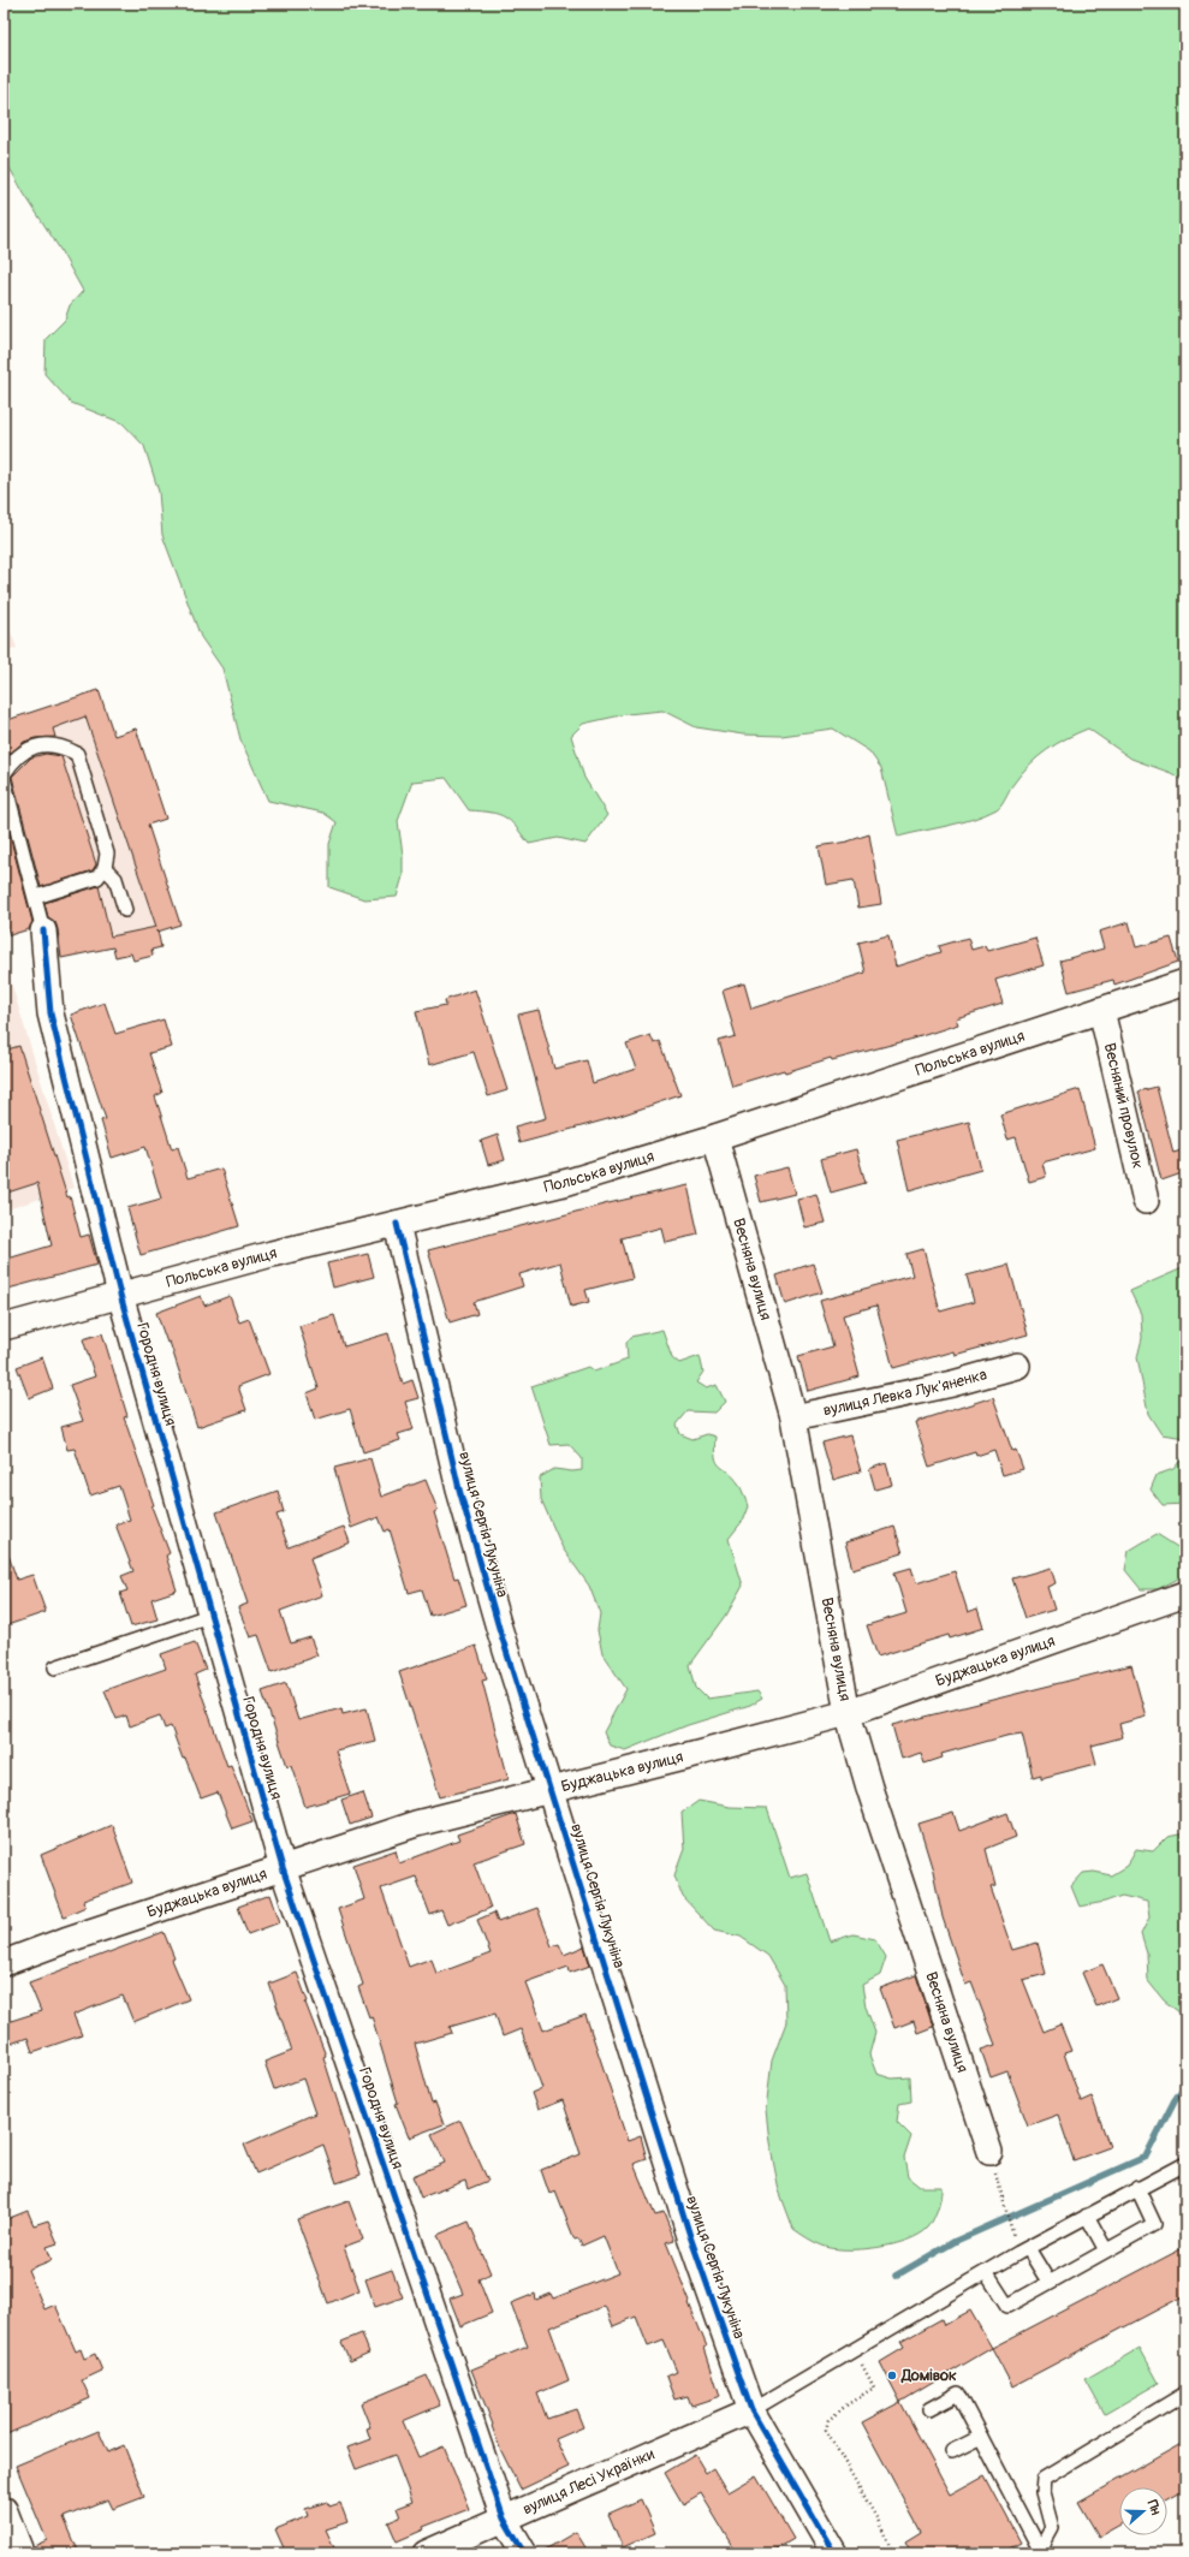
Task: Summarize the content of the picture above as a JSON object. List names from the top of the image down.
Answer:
{
  "streets": {
    "street": [
      "Польська вулиця",
      "Весняний провулок",
      "Весняна вулиця",
      "Городня вулиця",
      "вулиця Левка Лук'яненка",
      "вулиця Сергія Лукуніна",
      "Буджацька вулиця",
      "вулиця Лесі Українки"
    ]
  },
  "crossings": [
    ["Польська вулиця", "Весняний провулок"],
    ["Польська вулиця", "Весняна вулиця"],
    ["Польська вулиця", "Городня вулиця"],
    ["Польська вулиця", "вулиця Сергія Лукуніна"],
    ["Весняна вулиця", "вулиця Левка Лук'яненка"],
    ["Весняна вулиця", "Буджацька вулиця"],
    ["Городня вулиця", "Буджацька вулиця"],
    ["Городня вулиця", "вулиця Лесі Українки"],
    ["вулиця Сергія Лукуніна", "Буджацька вулиця"],
    ["вулиця Сергія Лукуніна", "вулиця Лесі Українки"]
  ],
  "places": ["Домівок"],
  "north": "right"
}
